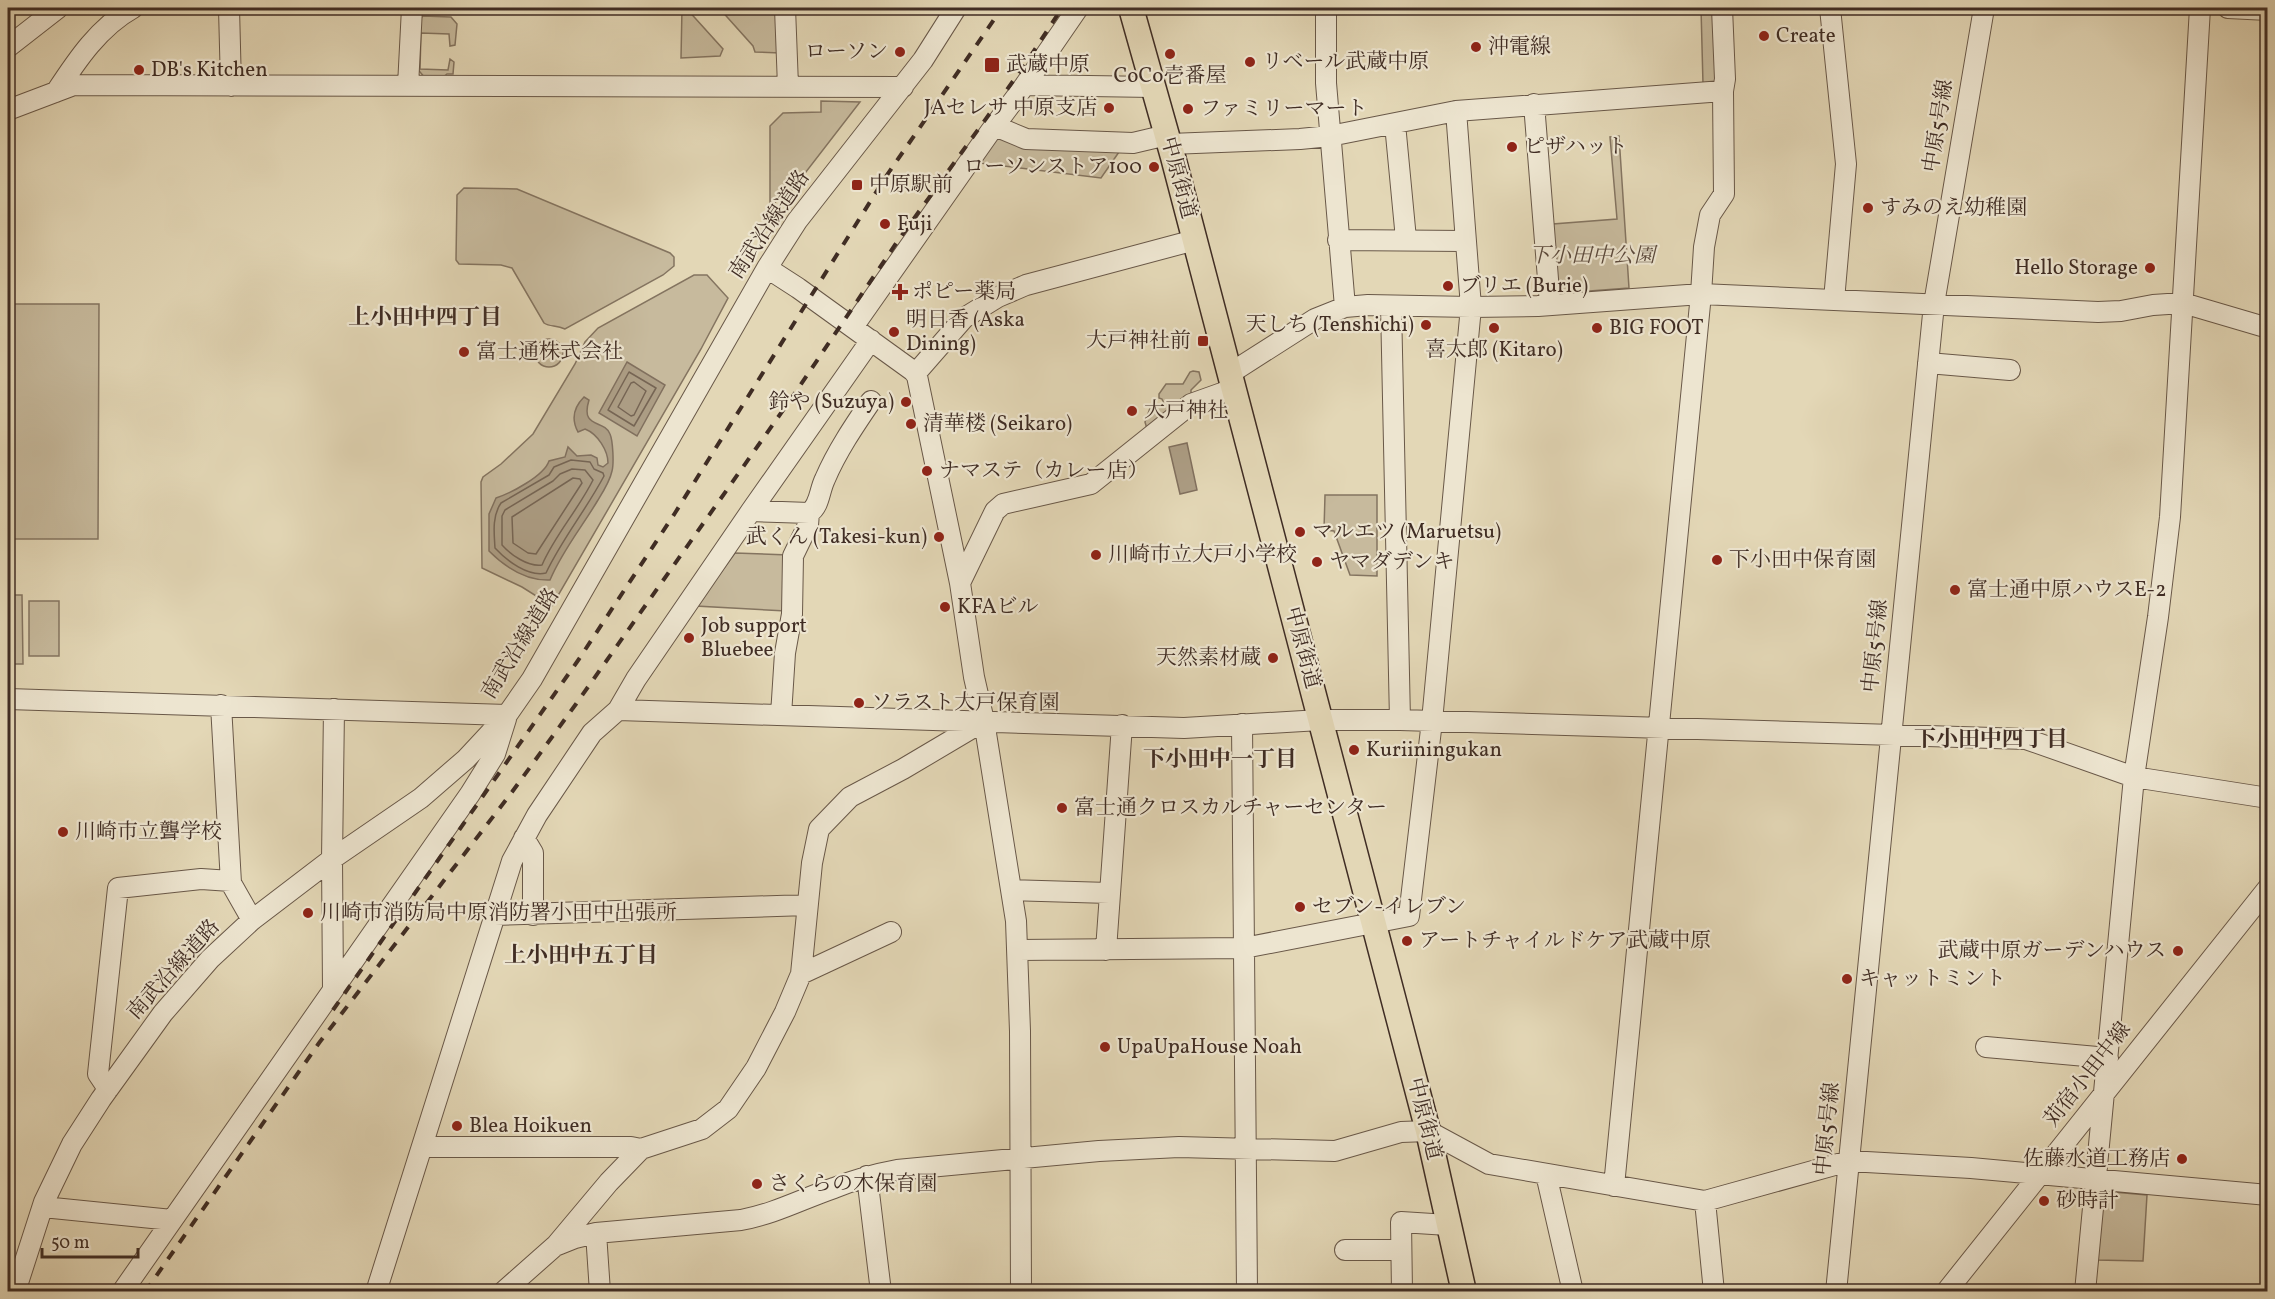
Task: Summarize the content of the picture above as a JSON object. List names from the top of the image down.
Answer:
{
  "streets": {
    "main road": ["中原街道"],
    "street": ["中原5号線", "南武沿線道路", "苅宿小田中線"]
  },
  "districts": [
    "上小田中四丁目",
    "下小田中四丁目",
    "下小田中一丁目",
    "上小田中五丁目"
  ],
  "parks": ["下小田中公園"],
  "places": {
    "other": [
      "Create",
      "沖電線",
      "ローソン",
      "CoCo壱番屋",
      "リベール武蔵中原",
      "DB's Kitchen",
      "JAセレサ 中原支店",
      "ファミリーマート",
      "ピザハット",
      "ローソンストア100",
      "すみのえ幼稚園",
      "Fuji",
      "Hello Storage",
      "ブリエ (Burie)",
      "天しち (Tenshichi)",
      "喜太郎 (Kitaro)",
      "BIG FOOT",
      "明日香 (Aska Dining)",
      "富士通株式会社",
      "鈴や (Suzuya)",
      "大戸神社",
      "清華楼 (Seikaro)",
      "ナマステ（カレー店）",
      "マルエツ (Maruetsu)",
      "武くん (Takesi-kun)",
      "川崎市立大戸小学校",
      "下小田中保育園",
      "ヤマダデンキ",
      "富士通中原ハウスE-2",
      "KFAビル",
      "Job support Bluebee",
      "天然素材蔵",
      "ソラスト大戸保育園",
      "Kuriiningukan",
      "富士通クロスカルチャーセンター",
      "川崎市立聾学校",
      "セブン-イレブン",
      "川崎市消防局中原消防署小田中出張所",
      "アートチャイルドケア武蔵中原",
      "武蔵中原ガーデンハウス",
      "キャットミント",
      "UpaUpaHouse Noah",
      "Blea Hoikuen",
      "佐藤水道工務店",
      "さくらの木保育園",
      "砂時計"
    ],
    "transit": ["武蔵中原", "中原駅前", "大戸神社前"],
    "health": ["ポピー薬局"]
  },
  "scale_bar": "50 m"
}
